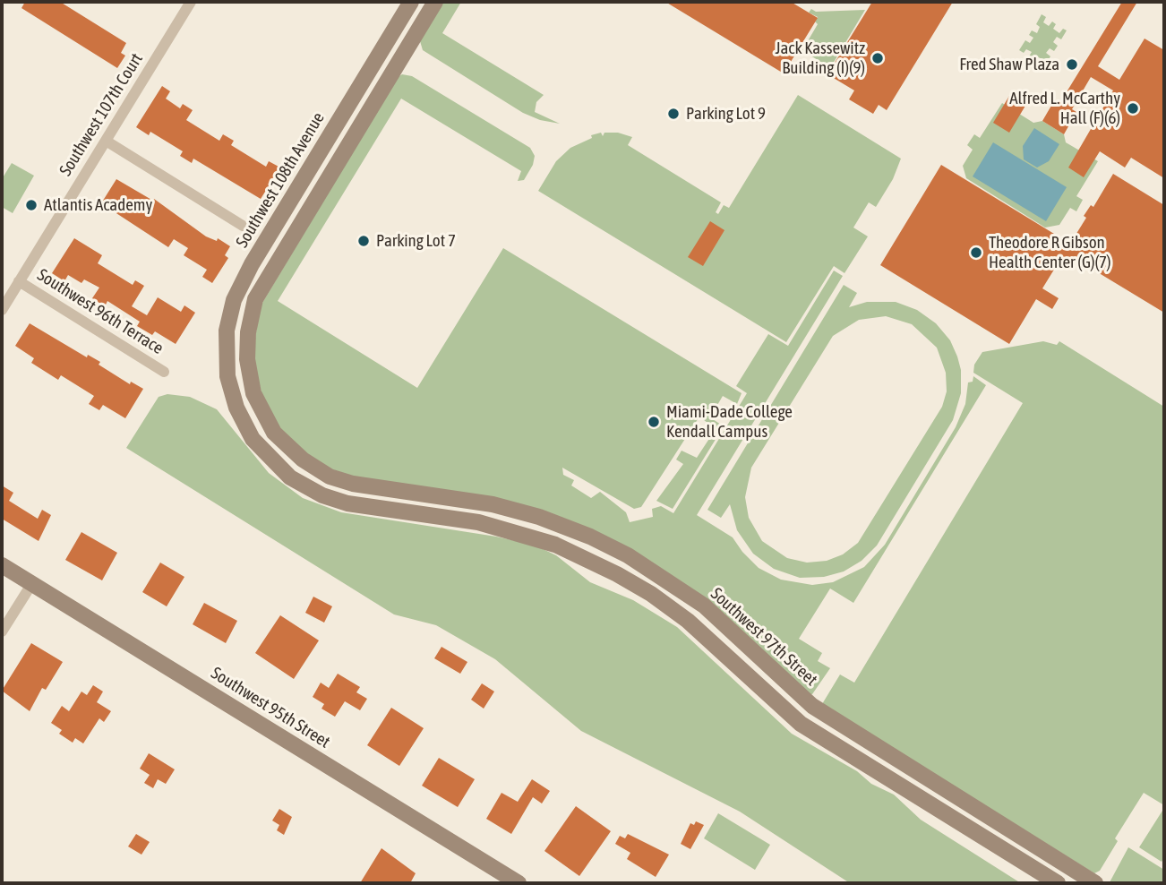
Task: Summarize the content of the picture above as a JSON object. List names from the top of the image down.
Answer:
{
  "streets": {
    "street": [
      "Southwest 107th Court",
      "Southwest 108th Avenue",
      "Southwest 96th Terrace",
      "Southwest 97th Street",
      "Southwest 95th Street"
    ]
  },
  "crossings": [
    ["Southwest 107th Court", "Southwest 96th Terrace"]
  ],
  "places": [
    "Jack Kassewitz Building (I)(9)",
    "Fred Shaw Plaza",
    "Alfred L. McCarthy Hall (F)(6)",
    "Parking Lot 9",
    "Atlantis Academy",
    "Parking Lot 7",
    "Theodore R Gibson Health Center (G)(7)",
    "Miami-Dade College Kendall Campus"
  ]
}
